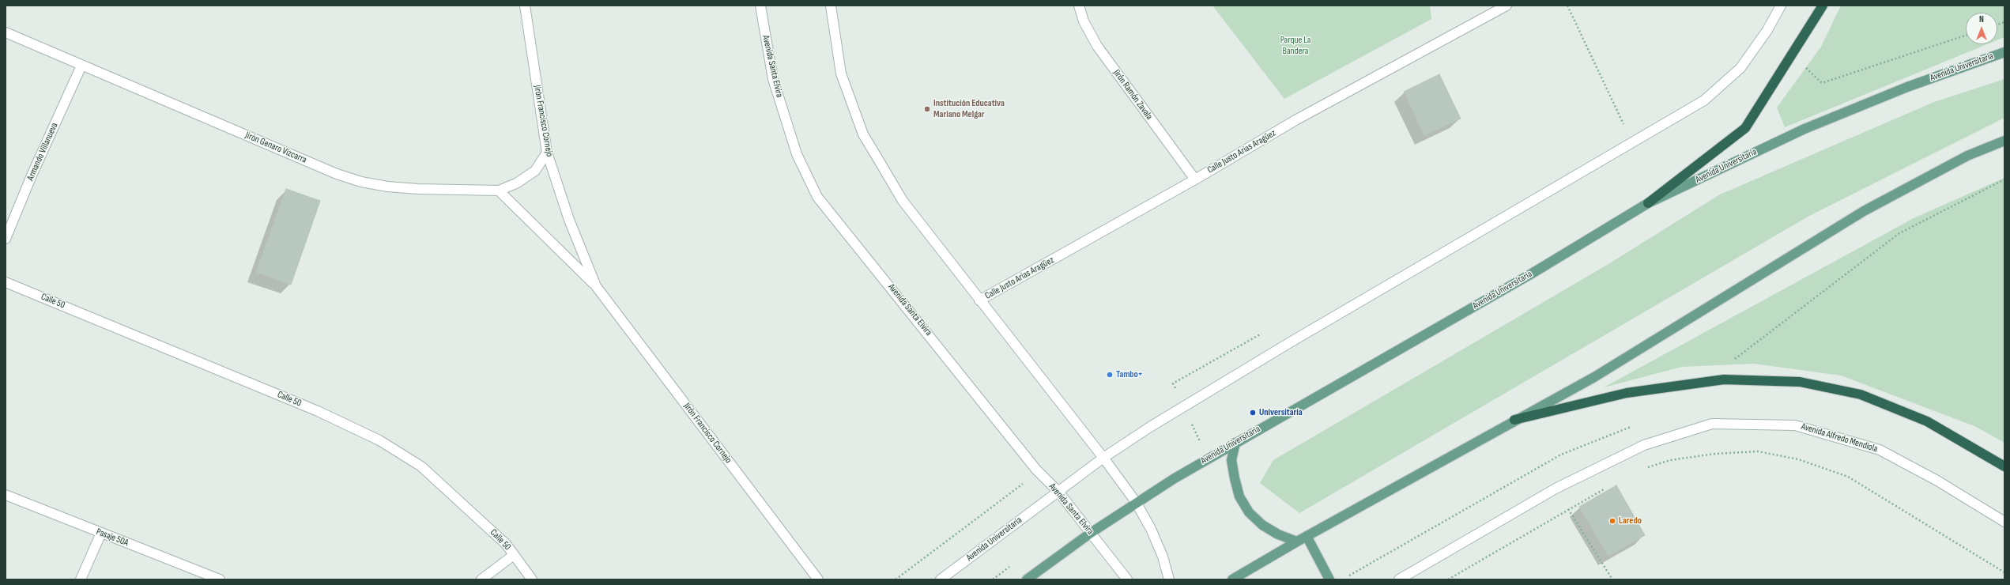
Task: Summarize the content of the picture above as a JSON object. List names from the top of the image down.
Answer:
{
  "streets": {
    "main road": ["Avenida Universitaria"],
    "street": [
      "Avenida Santa Elvira",
      "Jirón Ramón Zavala",
      "Jirón Francisco Cornejo",
      "Jirón Genaro Vizcarra",
      "Armando Villanueva",
      "Calle Justo Arias Aragüez",
      "Calle 50",
      "Avenida Alfredo Mendiola",
      "Pasaje 50A"
    ]
  },
  "crossings": [
    ["Avenida Santa Elvira", "Avenida Universitaria"],
    ["Jirón Ramón Zavala", "Calle Justo Arias Aragüez"],
    ["Jirón Francisco Cornejo", "Jirón Genaro Vizcarra"],
    ["Jirón Genaro Vizcarra", "Armando Villanueva"]
  ],
  "parks": ["Parque La Bandera"],
  "places": [
    "Institución Educativa Mariano Melgar",
    "Tambo+",
    "Universitaria",
    "Laredo"
  ],
  "north": "top"
}
